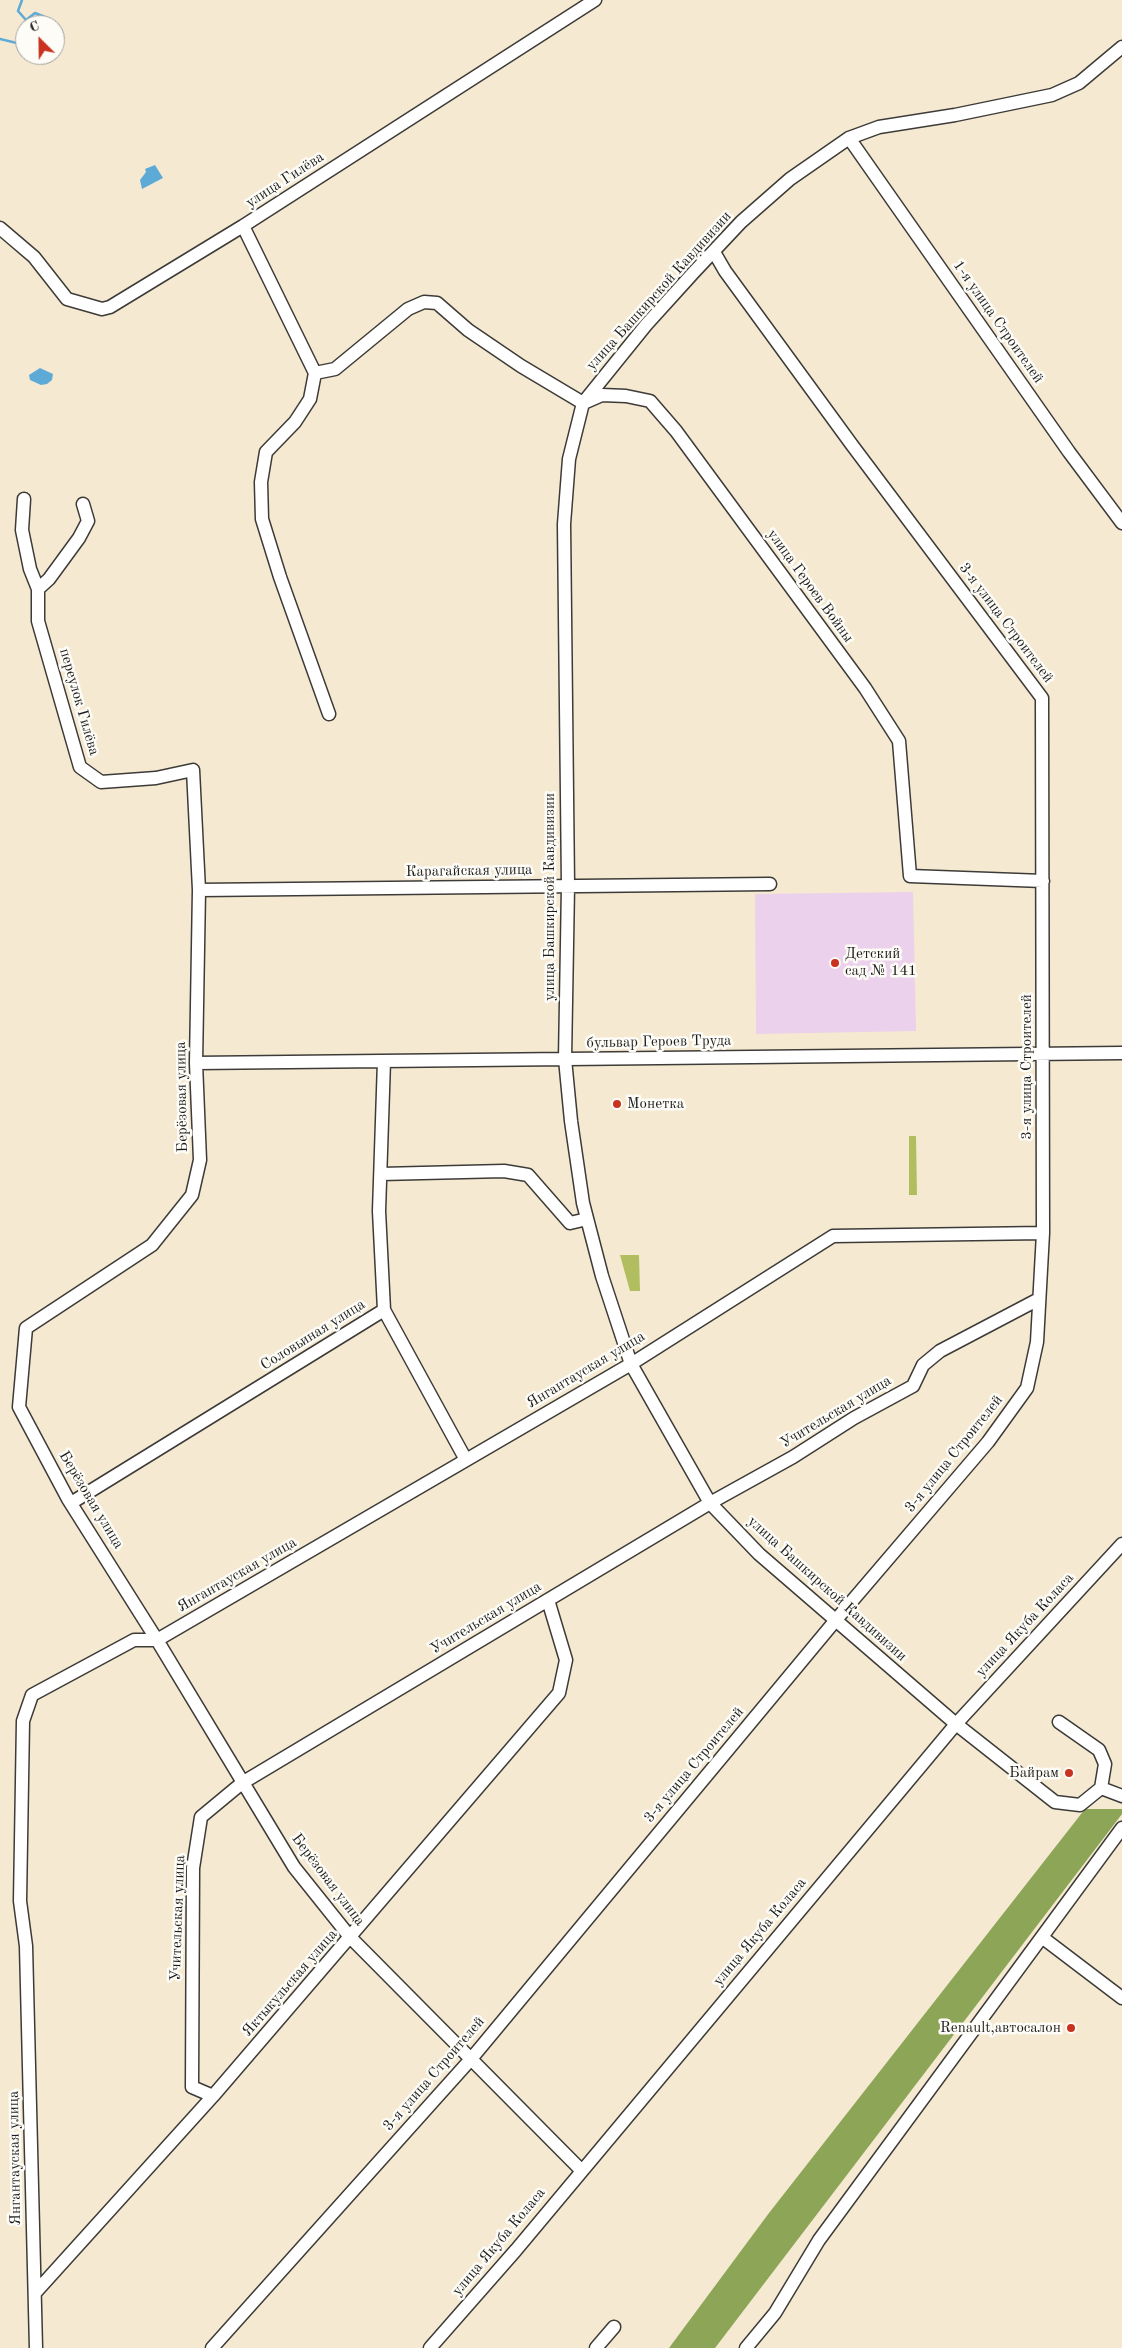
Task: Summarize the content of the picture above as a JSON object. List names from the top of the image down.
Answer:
{
  "streets": {
    "street": [
      "улица Гилёва",
      "улица Башкирской Кавдивизии",
      "1-я улица Строителей",
      "улица Героев Войны",
      "3-я улица Строителей",
      "переулок Гилёва",
      "Карагайская улица",
      "бульвар Героев Труда",
      "Берёзовая улица",
      "Соловьиная улица",
      "Янгантауская улица",
      "Учительская улица",
      "улица Якуба Коласа",
      "Яктыкульская улица"
    ]
  },
  "crossings": [
    ["улица Башкирской Кавдивизии", "1-я улица Строителей"],
    ["улица Башкирской Кавдивизии", "улица Героев Войны"],
    ["улица Башкирской Кавдивизии", "3-я улица Строителей"],
    ["улица Башкирской Кавдивизии", "Карагайская улица"],
    ["улица Башкирской Кавдивизии", "бульвар Героев Труда"],
    ["улица Башкирской Кавдивизии", "Янгантауская улица"],
    ["улица Башкирской Кавдивизии", "Учительская улица"],
    ["улица Башкирской Кавдивизии", "улица Якуба Коласа"],
    ["улица Героев Войны", "3-я улица Строителей"],
    ["3-я улица Строителей", "бульвар Героев Труда"],
    ["3-я улица Строителей", "Берёзовая улица"],
    ["3-я улица Строителей", "Янгантауская улица"],
    ["3-я улица Строителей", "Учительская улица"],
    ["переулок Гилёва", "Берёзовая улица"],
    ["Карагайская улица", "Берёзовая улица"],
    ["бульвар Героев Труда", "Берёзовая улица"],
    ["бульвар Героев Труда", "Соловьиная улица"],
    ["Берёзовая улица", "Соловьиная улица"],
    ["Берёзовая улица", "Янгантауская улица"],
    ["Берёзовая улица", "Учительская улица"],
    ["Берёзовая улица", "улица Якуба Коласа"],
    ["Берёзовая улица", "Яктыкульская улица"],
    ["Янгантауская улица", "Яктыкульская улица"],
    ["Учительская улица", "Яктыкульская улица"]
  ],
  "places": [
    "Детский сад № 141",
    "Монетка",
    "Байрам",
    "Renault,автосалон"
  ],
  "north": "top left"
}
